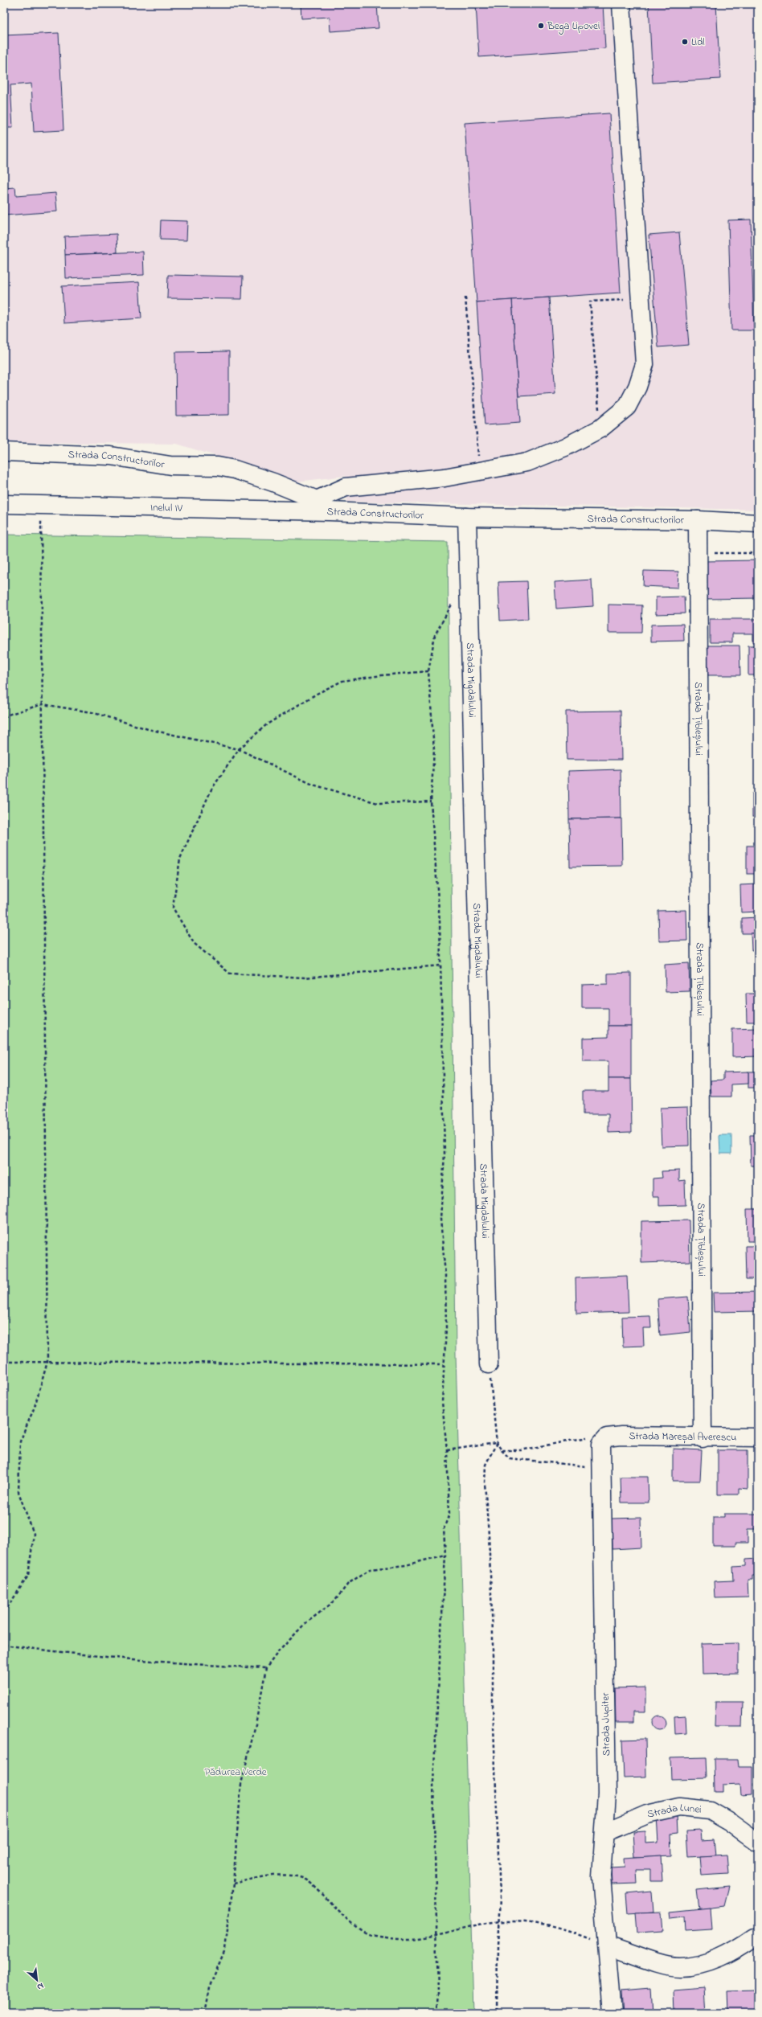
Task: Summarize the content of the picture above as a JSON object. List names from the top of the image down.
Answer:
{
  "streets": {
    "street": [
      "Strada Constructorilor",
      "Inelul IV",
      "Strada Migdalului",
      "Strada Țibleșului",
      "Strada Mareșal Averescu",
      "Strada Jupiter",
      "Strada Lunei"
    ]
  },
  "crossings": [
    ["Strada Constructorilor", "Inelul IV"],
    ["Strada Constructorilor", "Strada Migdalului"],
    ["Strada Constructorilor", "Strada Țibleșului"],
    ["Strada Țibleșului", "Strada Mareșal Averescu"],
    ["Strada Mareșal Averescu", "Strada Jupiter"],
    ["Strada Jupiter", "Strada Lunei"]
  ],
  "parks": ["Pădurea Verde"],
  "places": ["Bega Lipovei", "Lidl"],
  "north": "bottom right"
}
